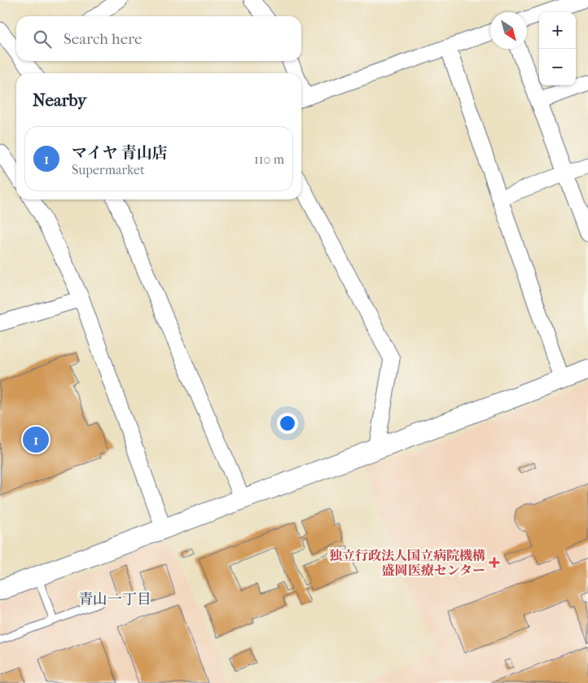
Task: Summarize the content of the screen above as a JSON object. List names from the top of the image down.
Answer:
{
  "districts": ["青山一丁目"],
  "places": {
    "health": ["独立行政法人国立病院機構 盛岡医療センター"]
  },
  "north": "bottom right",
  "page": {
    "map_buttons": ["+", "−"],
    "search": "Search here",
    "heading": "Nearby",
    "list": [
      {
        "mark": "1",
        "name": "マイヤ 青山店",
        "note": "Supermarket",
        "value": "110 m"
      }
    ],
    "pins": "1"
  }
}
